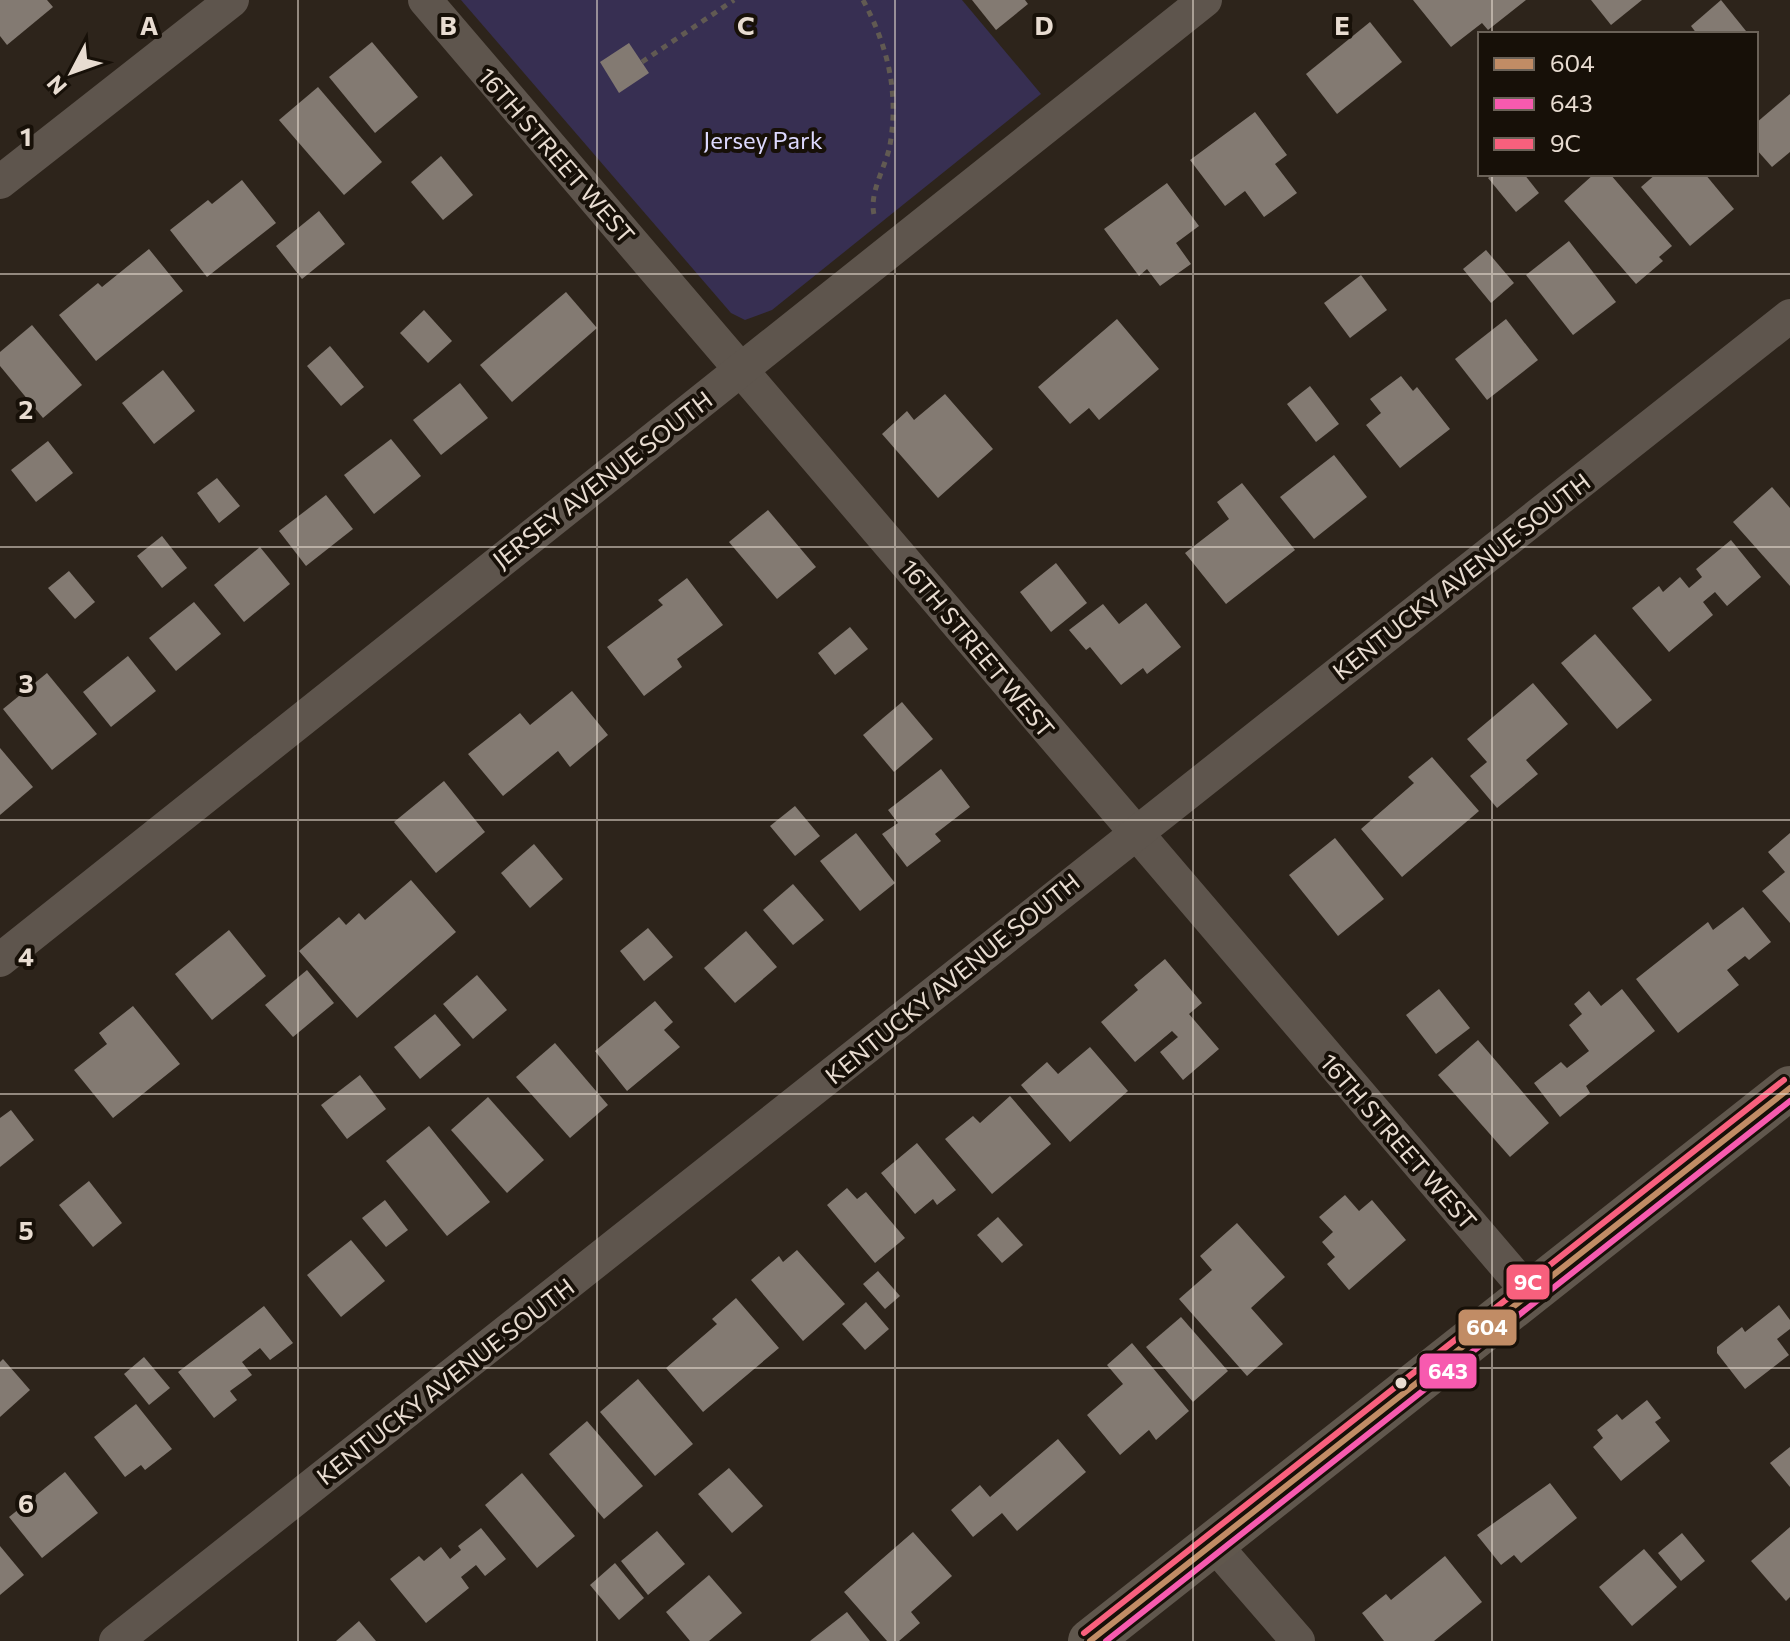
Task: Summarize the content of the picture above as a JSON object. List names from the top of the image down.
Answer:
{
  "streets": {
    "street": ["16TH STREET WEST", "JERSEY AVENUE SOUTH", "KENTUCKY AVENUE SOUTH"]
  },
  "crossings": [
    ["16TH STREET WEST", "JERSEY AVENUE SOUTH"],
    ["16TH STREET WEST", "KENTUCKY AVENUE SOUTH"]
  ],
  "parks": ["Jersey Park"],
  "lines": ["transit line 9C", "transit line 604", "transit line 643"],
  "legend": ["604", "643", "9C"],
  "north": "bottom left",
  "grid": {
    "columns": [
      "A",
      "B",
      "C",
      "D",
      "E"
    ],
    "rows": [
      "1",
      "2",
      "3",
      "4",
      "5",
      "6"
    ]
  }
}
